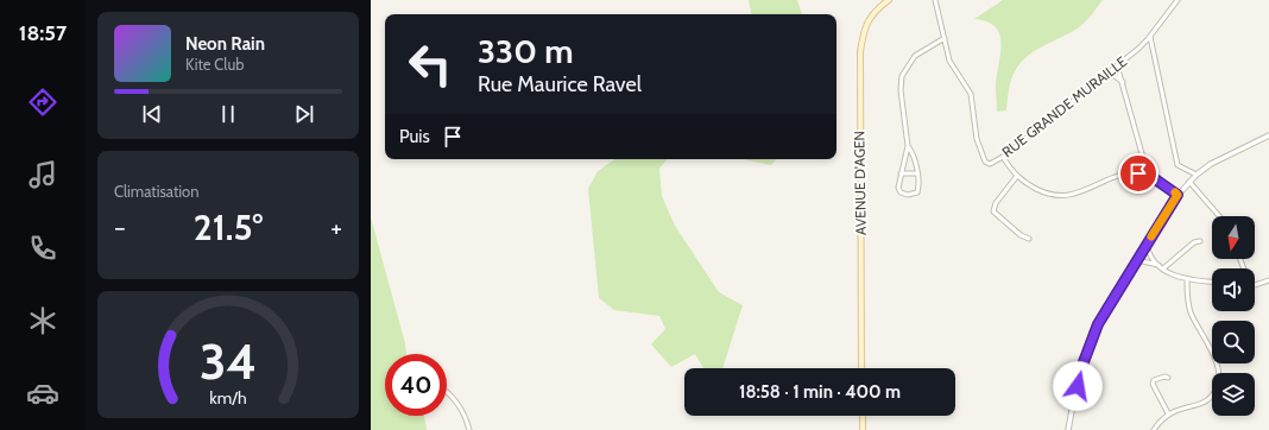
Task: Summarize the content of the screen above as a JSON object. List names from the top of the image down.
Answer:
{
  "streets": {
    "main road": ["AVENUE D'AGEN"],
    "street": ["RUE GRANDE MURAILLE"]
  },
  "north": "bottom",
  "page": {
    "tabs": "18:57",
    "turn": ["330 m", "Rue Maurice Ravel"],
    "song": ["Neon Rain", "Kite Club"],
    "then": "Puis",
    "tile": "Climatisation",
    "heat": ["−", "21.5°", "+"],
    "limit": "40",
    "trip": "18:58 · 1 min · 400 m",
    "gauge": ["34", "km/h"]
  }
}
